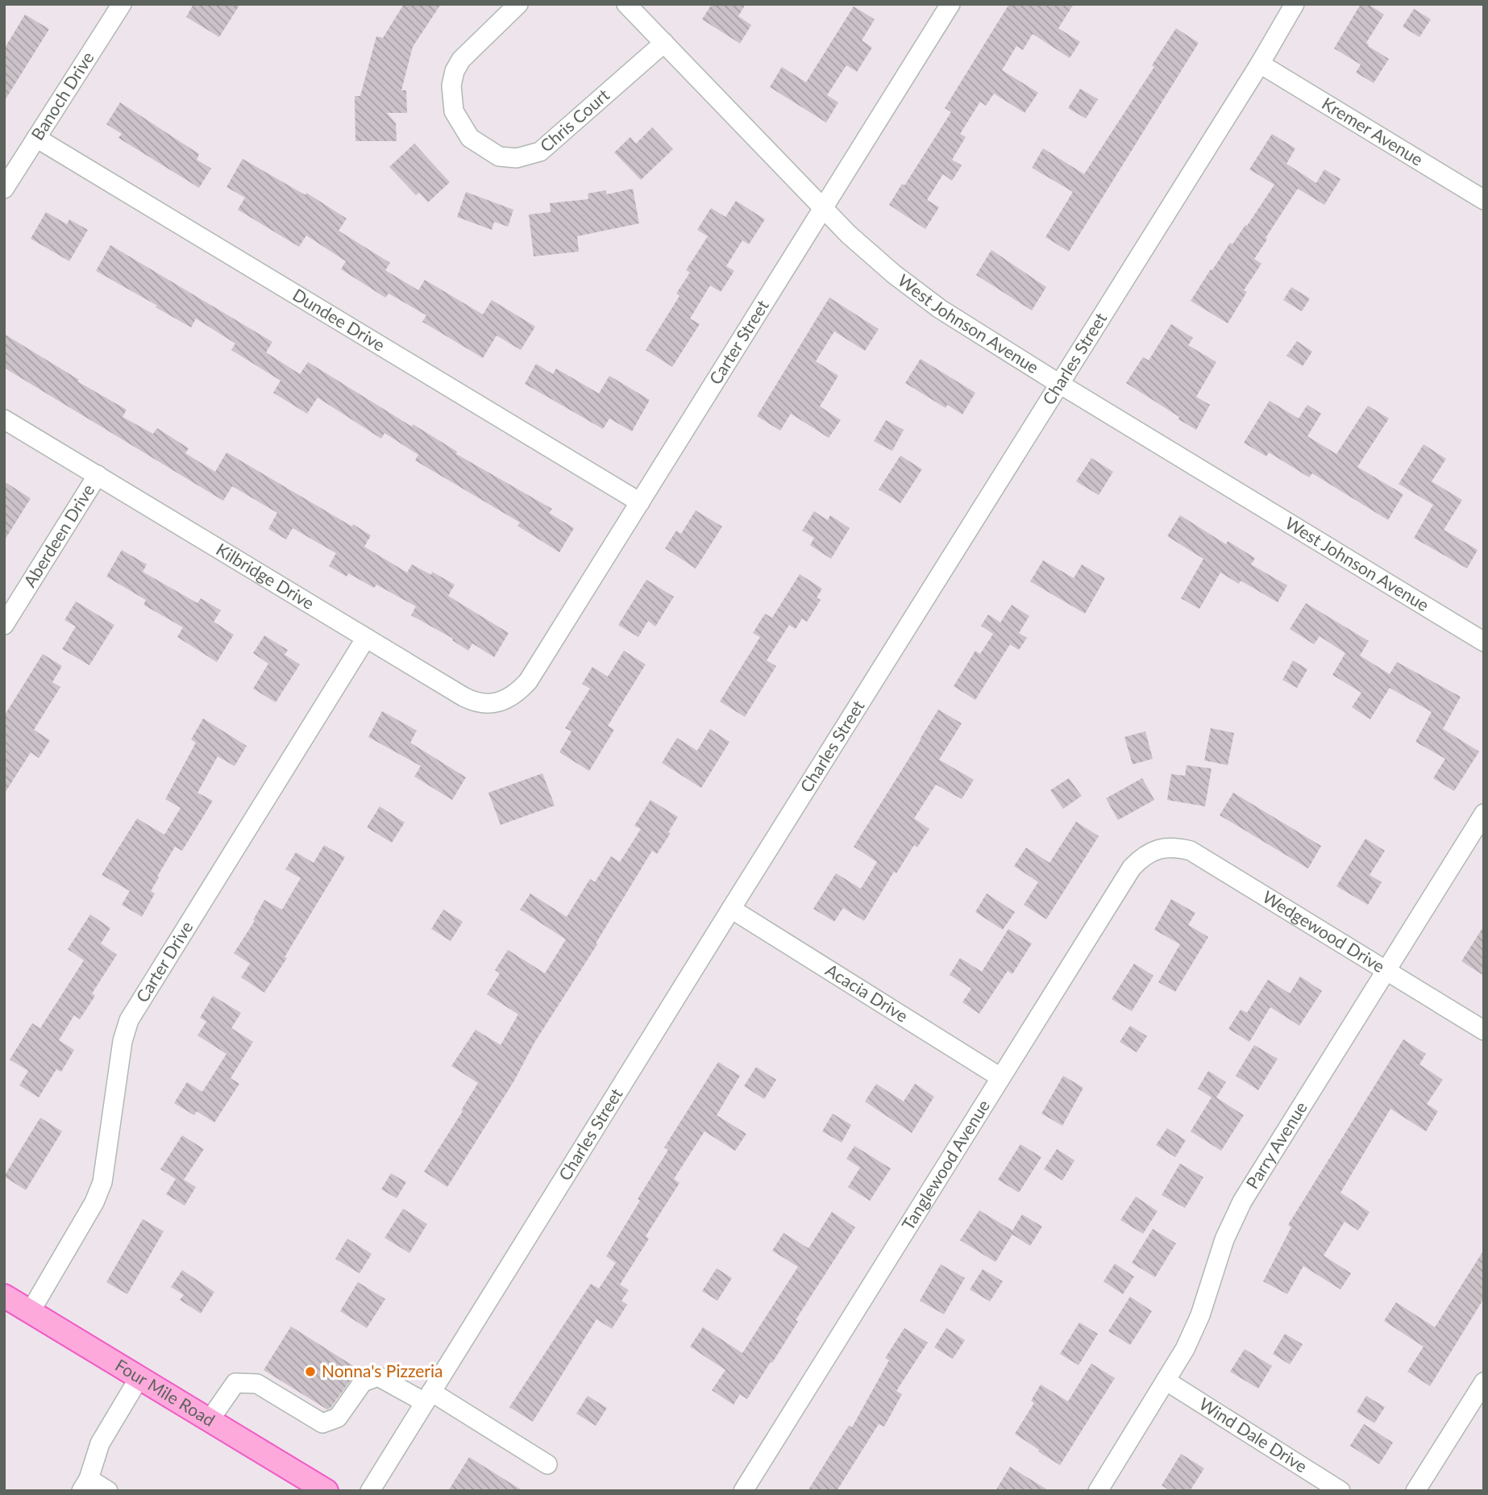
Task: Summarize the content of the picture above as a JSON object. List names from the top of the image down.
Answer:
{
  "streets": {
    "main road": ["Four Mile Road"],
    "street": [
      "Banoch Drive",
      "Chris Court",
      "Kremer Avenue",
      "Dundee Drive",
      "West Johnson Avenue",
      "Carter Street",
      "Charles Street",
      "Aberdeen Drive",
      "Kilbridge Drive",
      "Wedgewood Drive",
      "Carter Drive",
      "Acacia Drive",
      "Parry Avenue",
      "Tanglewood Avenue",
      "Wind Dale Drive"
    ]
  },
  "crossings": [
    ["Banoch Drive", "Dundee Drive"],
    ["Chris Court", "West Johnson Avenue"],
    ["Kremer Avenue", "Charles Street"],
    ["Dundee Drive", "Carter Street"],
    ["West Johnson Avenue", "Carter Street"],
    ["West Johnson Avenue", "Charles Street"],
    ["Carter Street", "Kilbridge Drive"],
    ["Charles Street", "Acacia Drive"],
    ["Aberdeen Drive", "Kilbridge Drive"],
    ["Kilbridge Drive", "Carter Drive"],
    ["Wedgewood Drive", "Parry Avenue"],
    ["Wedgewood Drive", "Tanglewood Avenue"],
    ["Carter Drive", "Four Mile Road"],
    ["Acacia Drive", "Tanglewood Avenue"],
    ["Parry Avenue", "Wind Dale Drive"]
  ],
  "places": ["Nonna's Pizzeria"]
}
